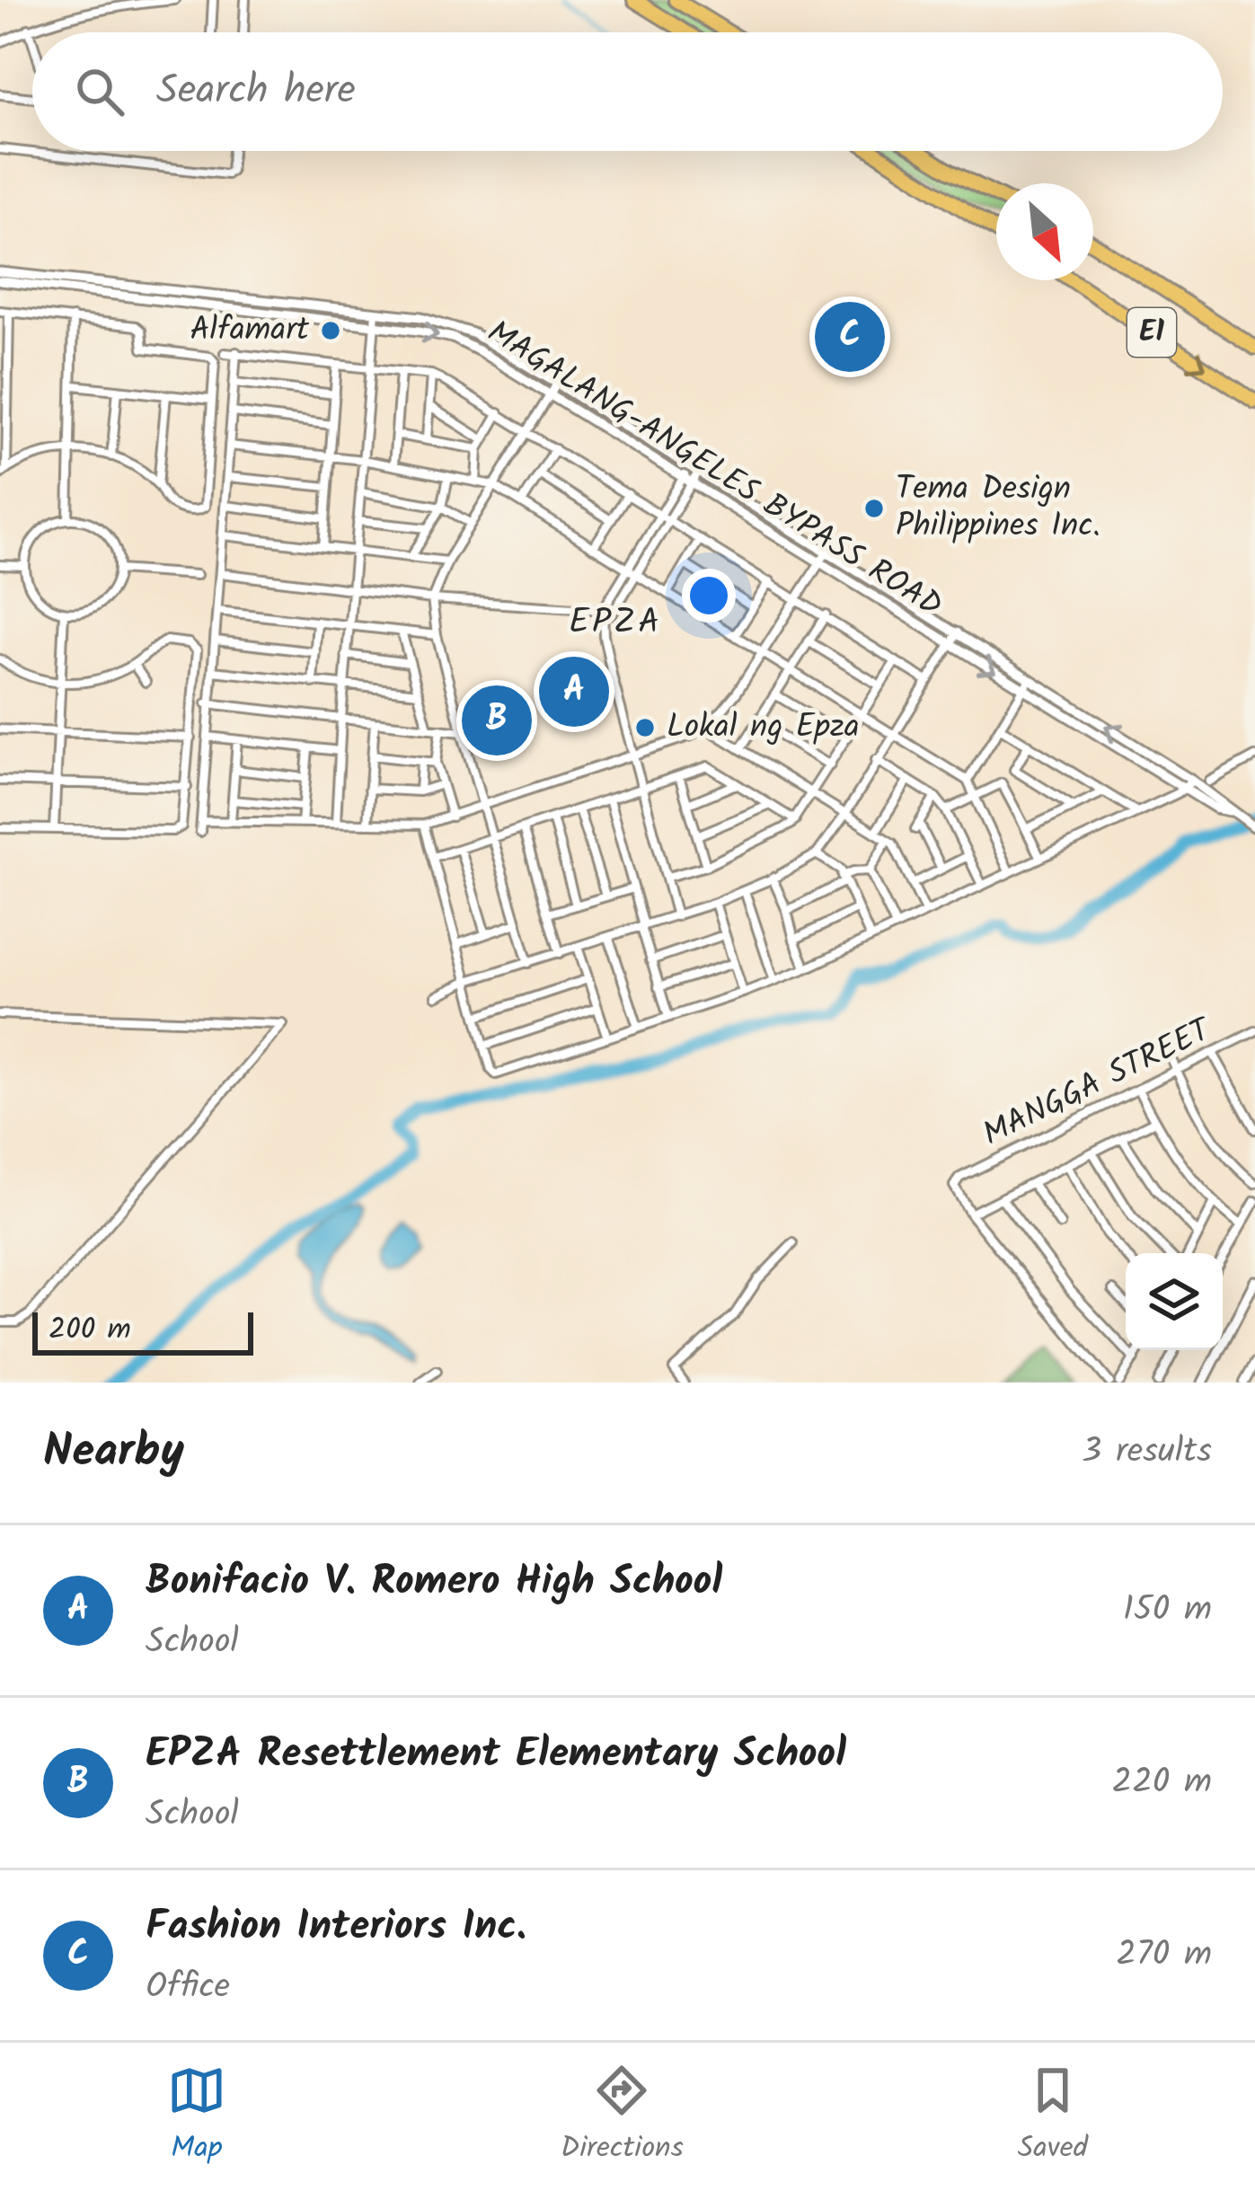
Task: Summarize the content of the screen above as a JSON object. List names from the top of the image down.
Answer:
{
  "streets": {
    "highway": ["E1"],
    "street": ["MAGALANG-ANGELES BYPASS ROAD", "MANGGA STREET"]
  },
  "districts": ["EPZA"],
  "places": ["Alfamart", "Tema Design Philippines Inc.", "Lokal ng Epza"],
  "scale_bar": "200 m",
  "north": "bottom right",
  "page": {
    "search": "Search here",
    "pins": ["C", "A", "B"],
    "scale": "200 m",
    "heading": ["Nearby", "3 results"],
    "list": [
      {
        "mark": "A",
        "name": "Bonifacio V. Romero High School",
        "note": "School",
        "value": "150 m"
      },
      {
        "mark": "B",
        "name": "EPZA Resettlement Elementary School",
        "note": "School",
        "value": "220 m"
      },
      {
        "mark": "C",
        "name": "Fashion Interiors Inc.",
        "note": "Office",
        "value": "270 m"
      }
    ],
    "nav": ["Map", "Directions", "Saved"]
  }
}
